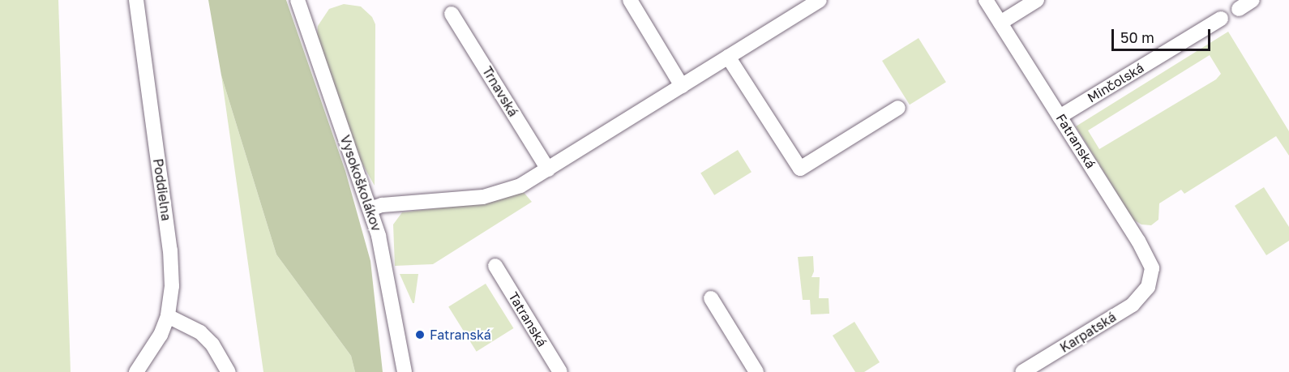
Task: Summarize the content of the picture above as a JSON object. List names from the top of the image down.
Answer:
{
  "streets": {
    "street": [
      "Minčolská",
      "Trnavská",
      "Fatranská",
      "Vysokoškolákov",
      "Poddielna",
      "Tatranská",
      "Karpatská"
    ]
  },
  "crossings": [
    ["Minčolská", "Fatranská"],
    ["Fatranská", "Karpatská"]
  ],
  "places": ["Fatranská"],
  "scale_bar": "50 m"
}
